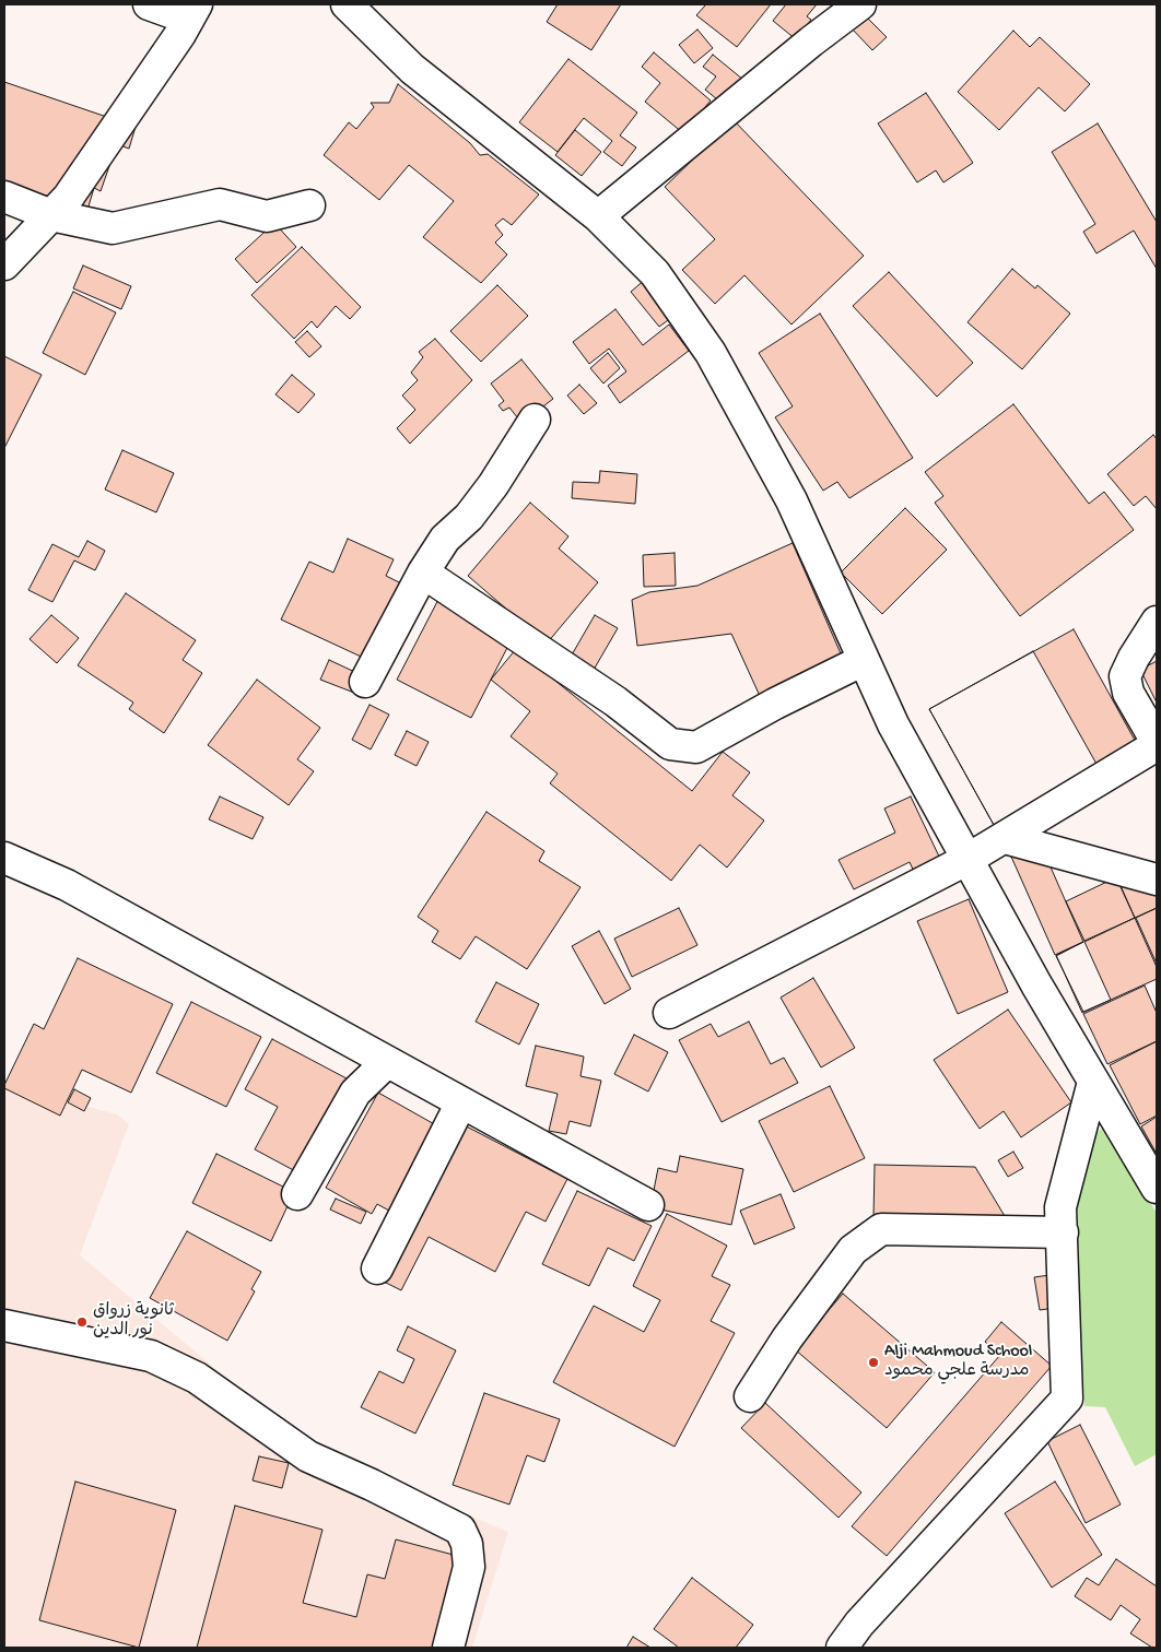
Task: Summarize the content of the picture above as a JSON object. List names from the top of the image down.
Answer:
{
  "places": ["ثانوية زرواق نور الدين", "Alji Mahmoud School مدرسة علجي محمود"]
}
